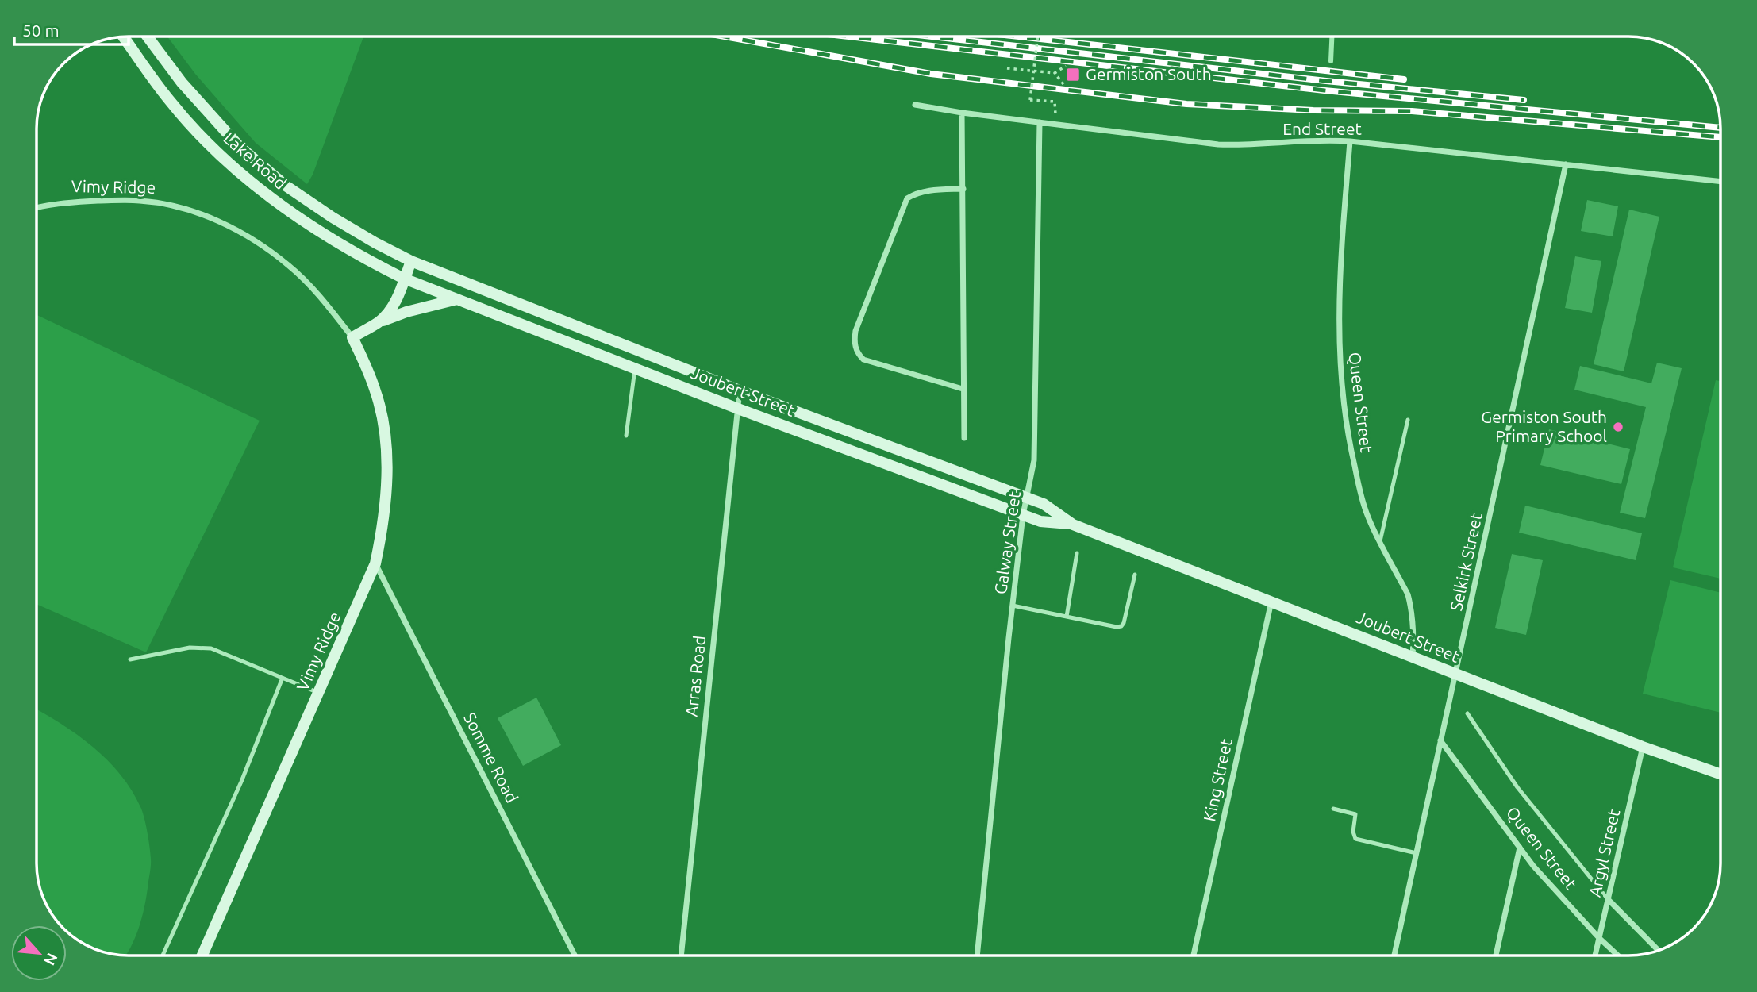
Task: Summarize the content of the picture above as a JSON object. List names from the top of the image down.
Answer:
{
  "streets": {
    "main road": ["Lake Road", "Vimy Ridge", "Joubert Street"],
    "street": [
      "End Street",
      "Queen Street",
      "Galway Street",
      "Selkirk Street",
      "Arras Road",
      "Somme Road",
      "King Street",
      "Argyl Street"
    ]
  },
  "crossings": [
    ["End Street", "Queen Street"],
    ["End Street", "Galway Street"],
    ["End Street", "Selkirk Street"],
    ["Lake Road", "Joubert Street"],
    ["Vimy Ridge", "Somme Road"],
    ["Joubert Street", "Queen Street"],
    ["Joubert Street", "Galway Street"],
    ["Joubert Street", "Selkirk Street"],
    ["Joubert Street", "Arras Road"],
    ["Joubert Street", "King Street"],
    ["Joubert Street", "Argyl Street"],
    ["Queen Street", "Selkirk Street"],
    ["Queen Street", "Argyl Street"]
  ],
  "places": {
    "transit": ["Germiston South"],
    "other": ["Germiston South Primary School"]
  },
  "scale_bar": "50 m",
  "north": "bottom right"
}
